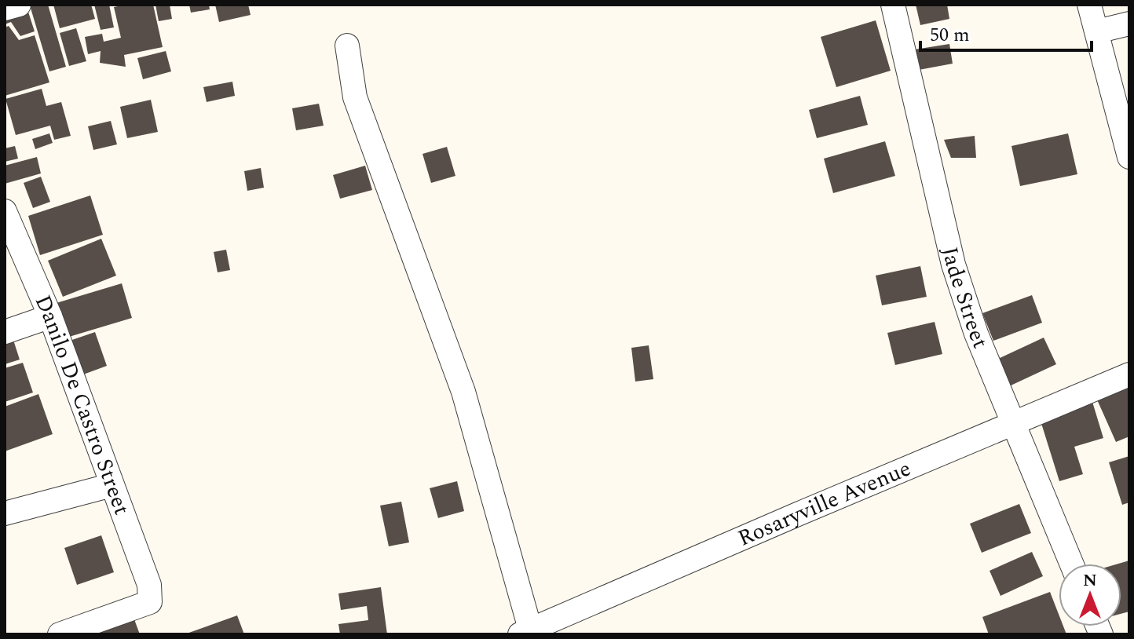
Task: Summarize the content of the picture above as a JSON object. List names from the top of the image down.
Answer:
{
  "streets": {
    "street": ["Jade Street", "Danilo De Castro Street", "Rosaryville Avenue"]
  },
  "crossings": [
    ["Jade Street", "Rosaryville Avenue"]
  ],
  "scale_bar": "50 m",
  "north": "top"
}
